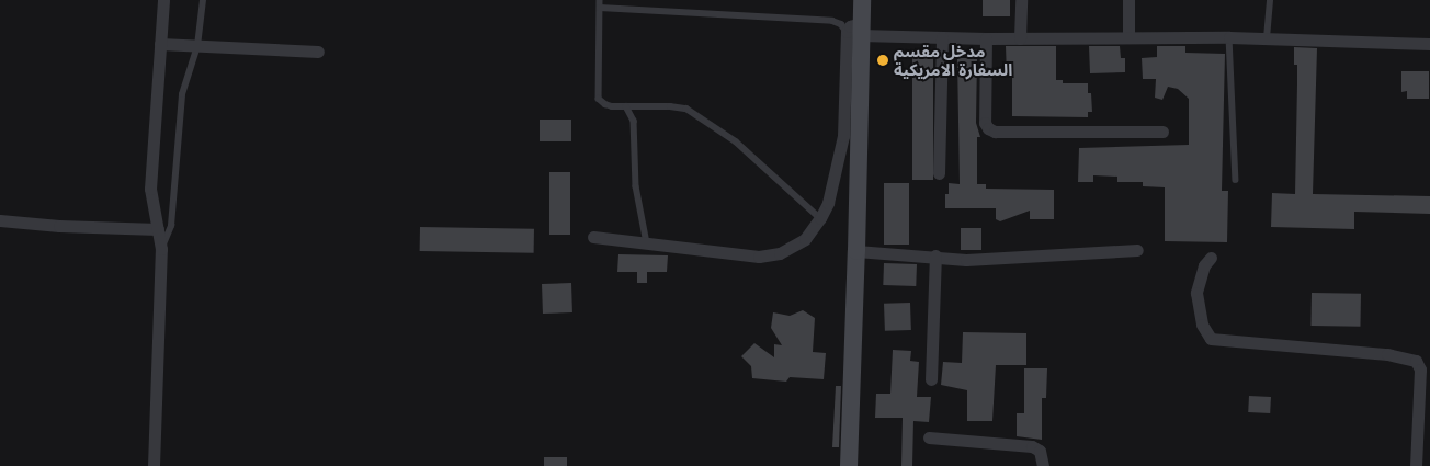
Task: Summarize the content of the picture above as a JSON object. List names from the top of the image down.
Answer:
{
  "places": ["مدخل مقسم السفارة الامريكية"]
}
